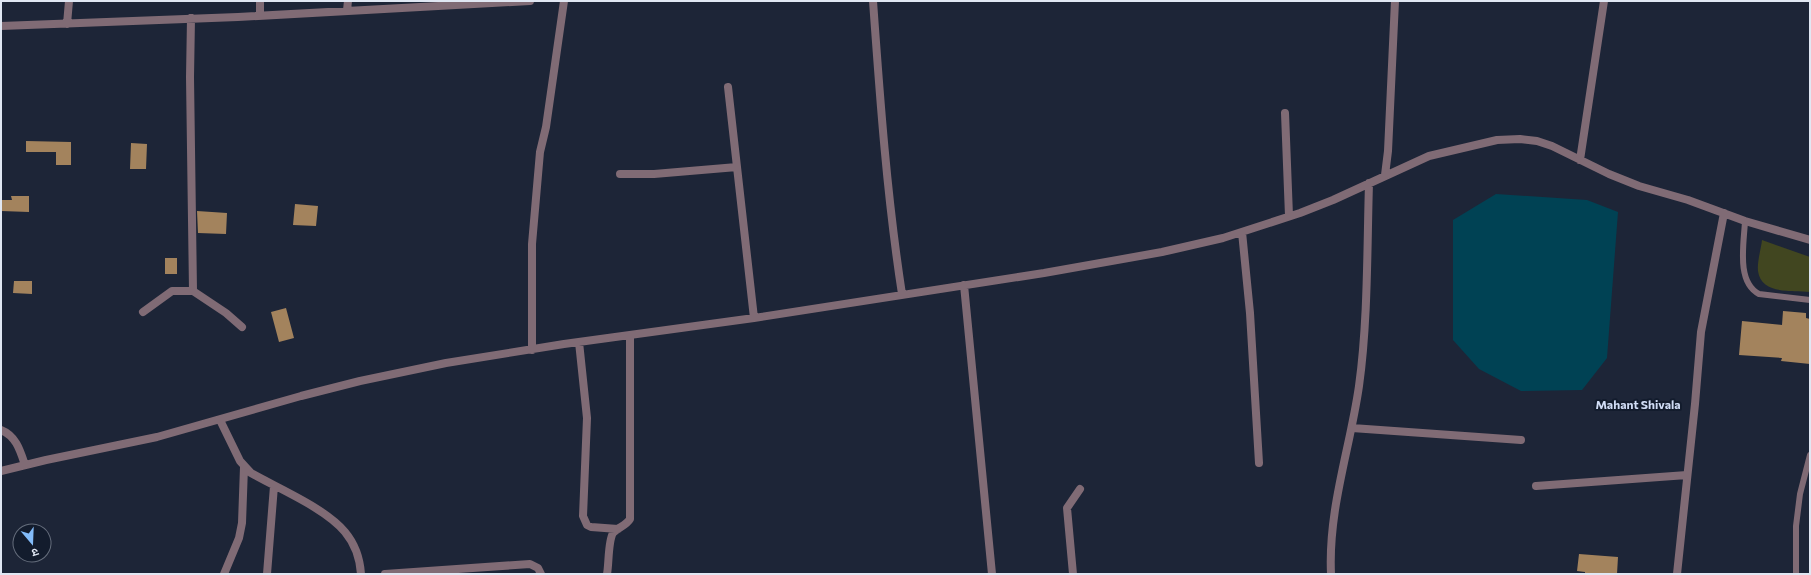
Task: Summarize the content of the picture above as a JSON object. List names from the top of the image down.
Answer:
{
  "districts": ["Mahant Shivala"],
  "north": "bottom"
}
